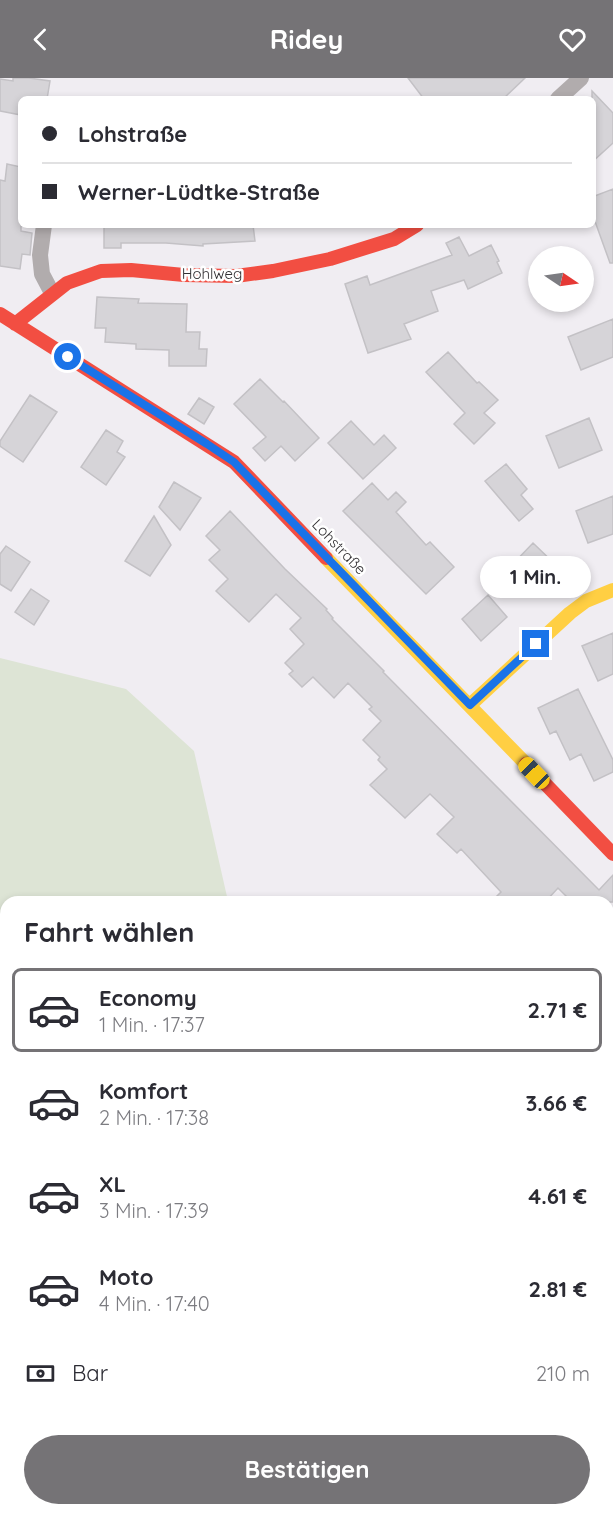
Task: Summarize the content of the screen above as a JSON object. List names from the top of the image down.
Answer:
{
  "streets": {
    "main road": ["Hohlweg", "Lohstraße"]
  },
  "crossings": [
    ["Hohlweg", "Lohstraße"]
  ],
  "north": "right",
  "page": {
    "header": "Ridey",
    "banner": ["Lohstraße", "Werner-Lüdtke-Straße"],
    "bubble": "1 Min.",
    "heading": "Fahrt wählen",
    "list": [
      {
        "name": "Economy",
        "note": "1 Min. · 17:37",
        "value": "2.71 €"
      },
      {
        "name": "Komfort",
        "note": "2 Min. · 17:38",
        "value": "3.66 €"
      },
      {
        "name": "XL",
        "note": "3 Min. · 17:39",
        "value": "4.61 €"
      },
      {
        "name": "Moto",
        "note": "4 Min. · 17:40",
        "value": "2.81 €"
      }
    ],
    "pay": ["Bar", "210 m"],
    "buttons": "Bestätigen"
  }
}
